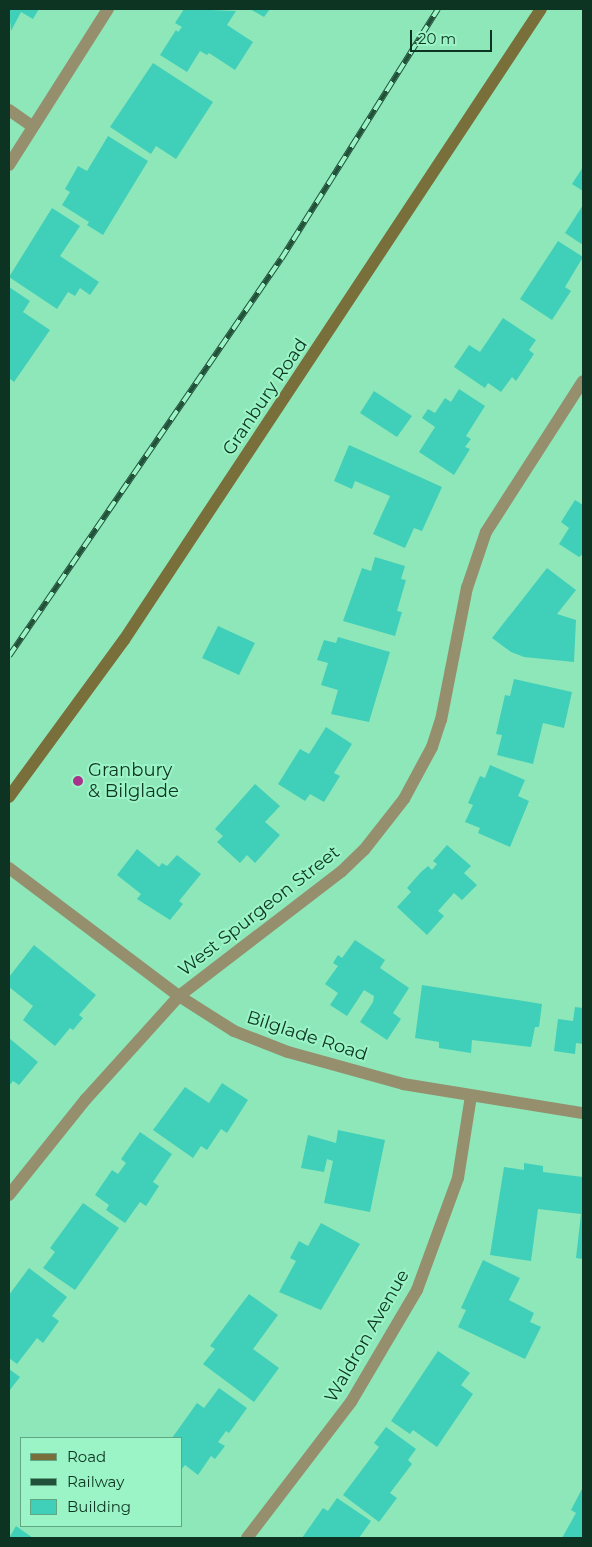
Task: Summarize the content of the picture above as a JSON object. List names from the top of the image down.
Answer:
{
  "streets": {
    "main road": ["Granbury Road"],
    "street": ["West Spurgeon Street", "Bilglade Road", "Waldron Avenue"]
  },
  "crossings": [
    ["West Spurgeon Street", "Bilglade Road"],
    ["Bilglade Road", "Waldron Avenue"]
  ],
  "places": ["Granbury & Bilglade"],
  "legend": ["Road", "Railway", "Building"],
  "scale_bar": "20 m"
}
